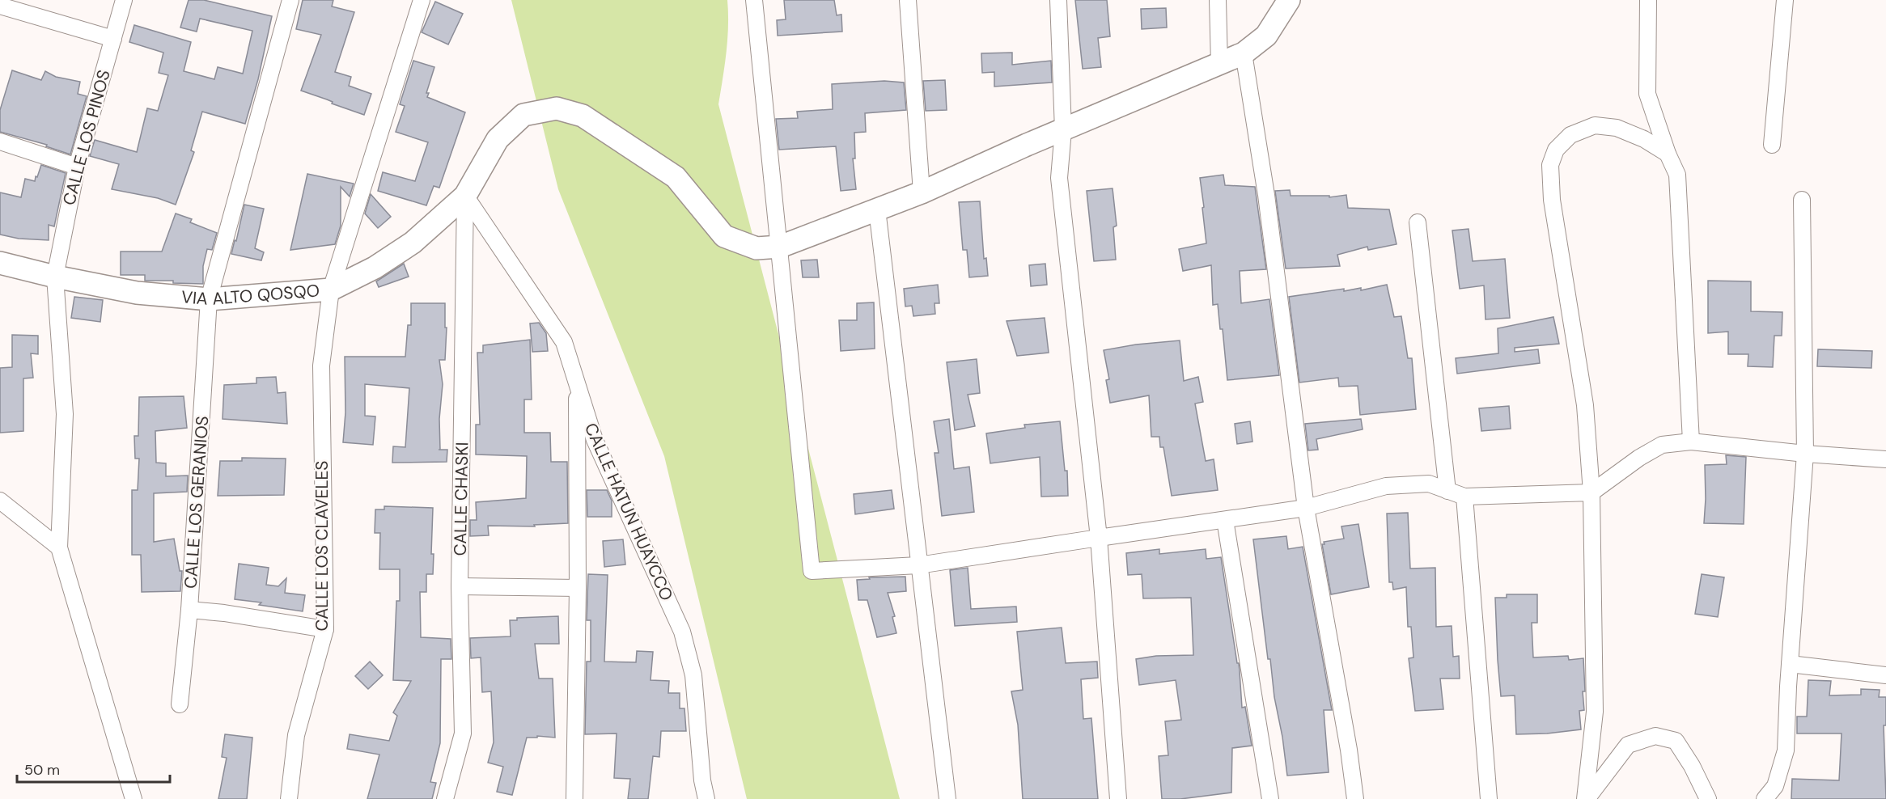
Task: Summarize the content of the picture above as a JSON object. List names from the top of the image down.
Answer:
{
  "streets": {
    "street": [
      "CALLE LOS PINOS",
      "VIA ALTO QOSQO",
      "CALLE CHASKI",
      "CALLE LOS GERANIOS",
      "CALLE HATUN HUAYCCO",
      "CALLE LOS CLAVELES"
    ]
  },
  "crossings": [
    ["CALLE LOS PINOS", "VIA ALTO QOSQO"],
    ["VIA ALTO QOSQO", "CALLE CHASKI"],
    ["VIA ALTO QOSQO", "CALLE LOS GERANIOS"],
    ["VIA ALTO QOSQO", "CALLE HATUN HUAYCCO"],
    ["VIA ALTO QOSQO", "CALLE LOS CLAVELES"],
    ["CALLE CHASKI", "CALLE HATUN HUAYCCO"]
  ],
  "scale_bar": "50 m"
}
